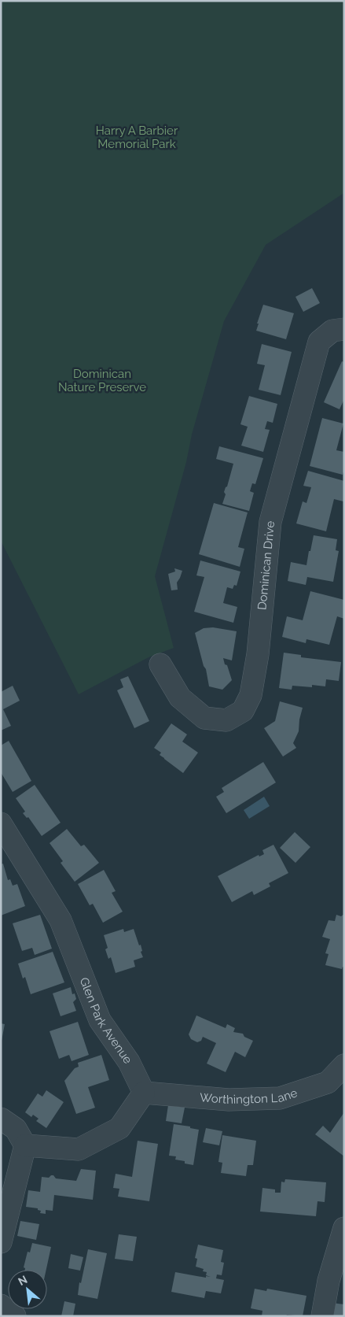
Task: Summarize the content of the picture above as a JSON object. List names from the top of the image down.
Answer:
{
  "streets": {
    "street": ["Dominican Drive", "Glen Park Avenue", "Worthington Lane"]
  },
  "crossings": [
    ["Glen Park Avenue", "Worthington Lane"]
  ],
  "parks": ["Harry A Barbier Memorial Park", "Dominican Nature Preserve"],
  "north": "top left"
}
